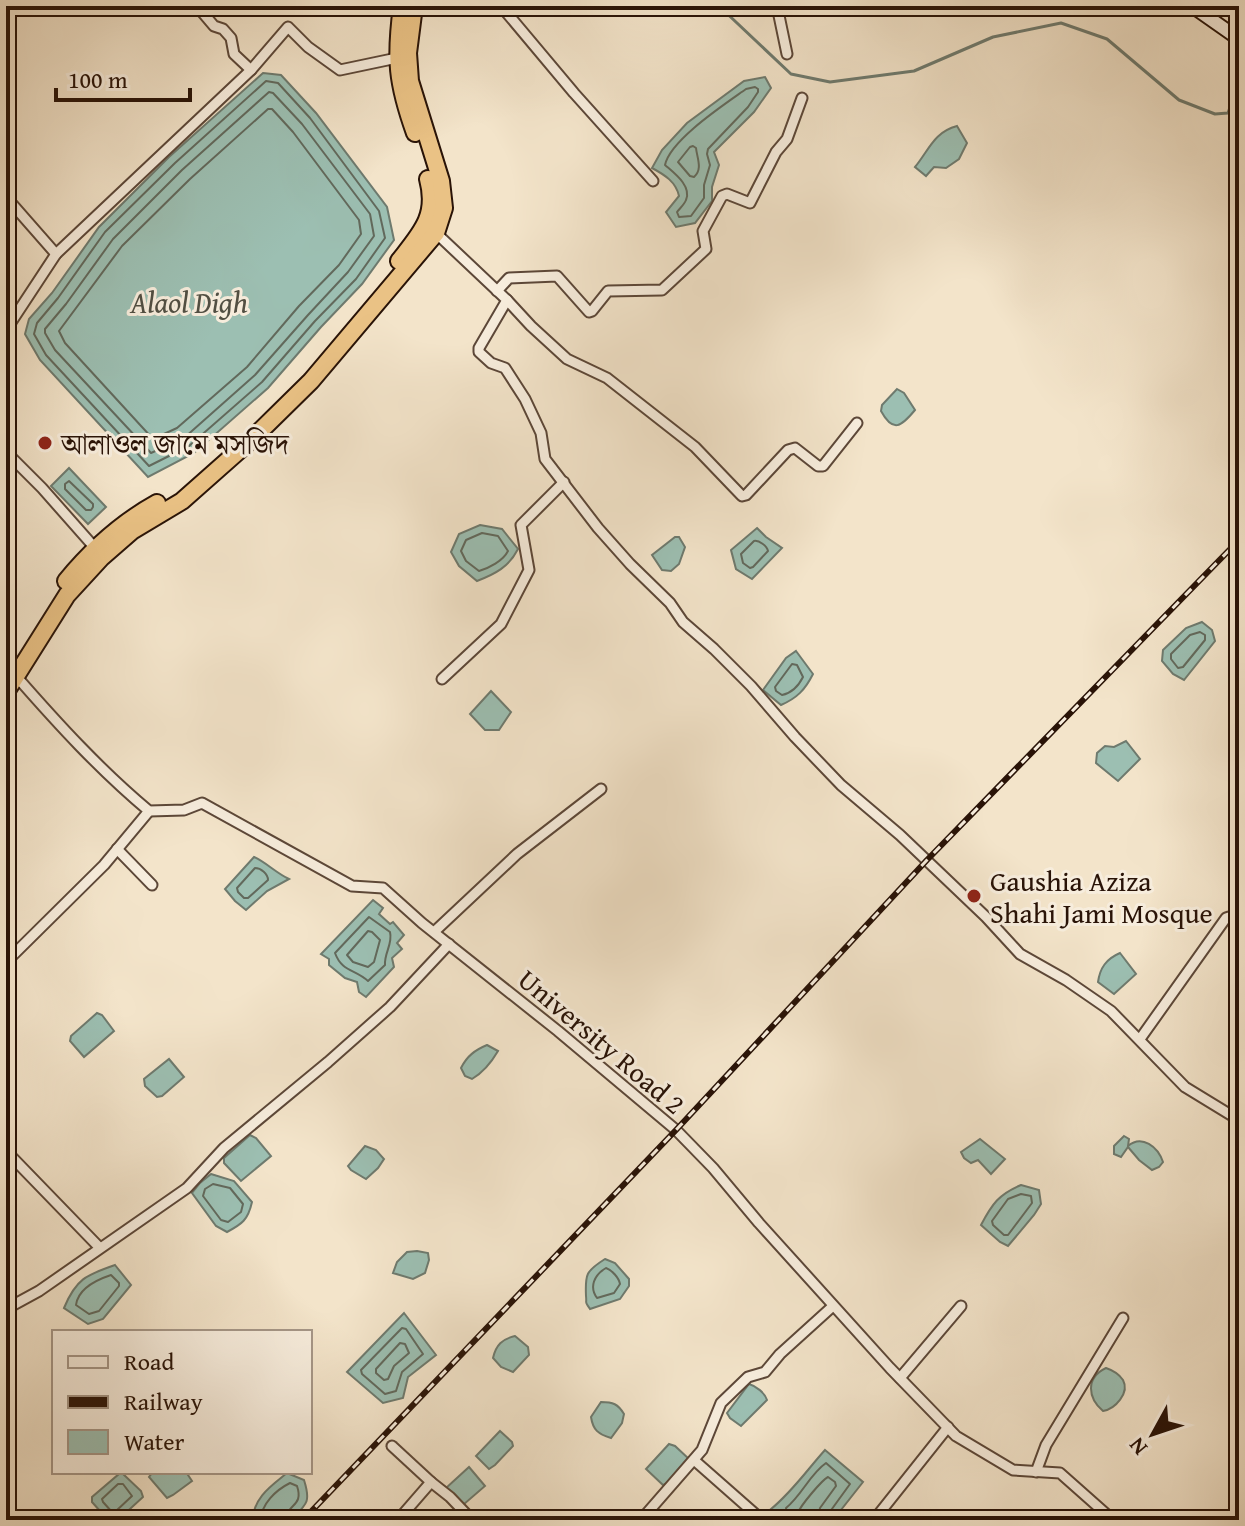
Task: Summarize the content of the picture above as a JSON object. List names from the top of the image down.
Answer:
{
  "streets": {
    "street": ["University Road 2"]
  },
  "water": ["Alaol Digh"],
  "places": ["আলাওল জামে মসজিদ", "Gaushia Aziza Shahi Jami Mosque"],
  "legend": ["Road", "Railway", "Water"],
  "scale_bar": "100 m",
  "north": "bottom left"
}
